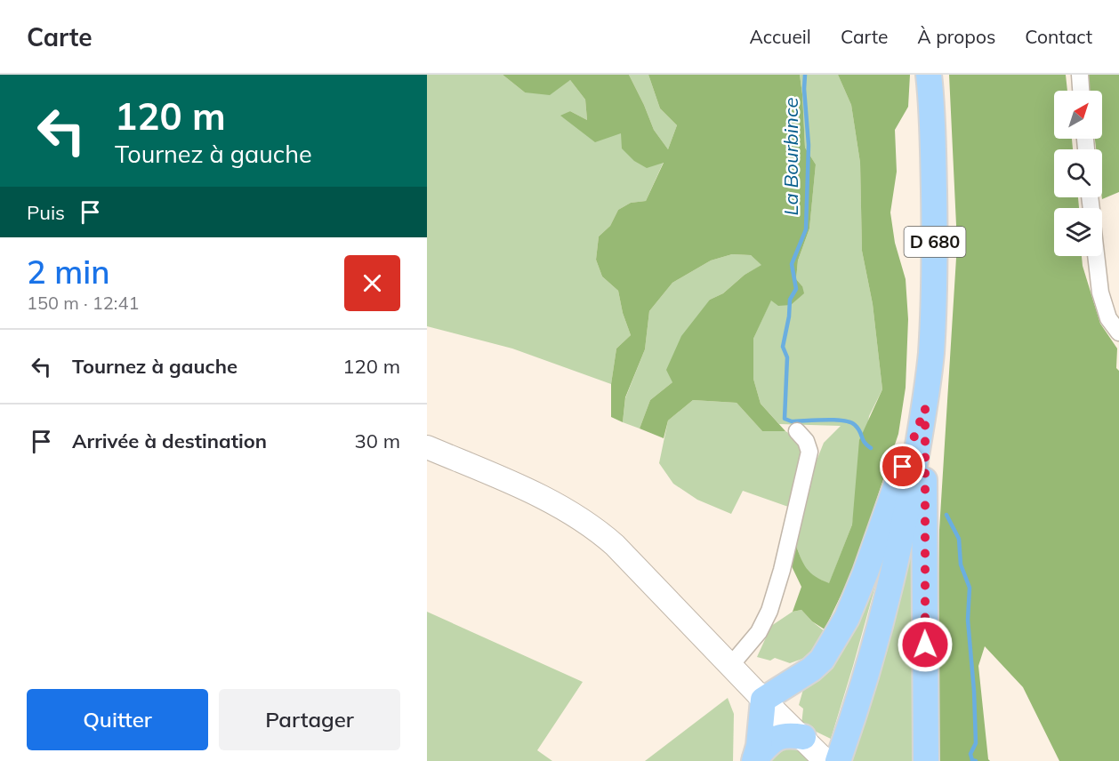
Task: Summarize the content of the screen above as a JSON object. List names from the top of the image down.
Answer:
{
  "streets": {
    "main road": ["D 680"]
  },
  "water": ["La Bourbince"],
  "north": "top right",
  "page": {
    "header": "Carte",
    "nav": [
      "Accueil",
      "Carte",
      "À propos",
      "Contact"
    ],
    "turn": ["120 m", "Tournez à gauche"],
    "then": "Puis",
    "heading": ["2 min", "150 m · 12:41"],
    "list": [
      {
        "name": "Tournez à gauche",
        "value": "120 m"
      },
      {
        "name": "Arrivée à destination",
        "value": "30 m"
      }
    ],
    "buttons": ["Quitter", "Partager"]
  }
}
